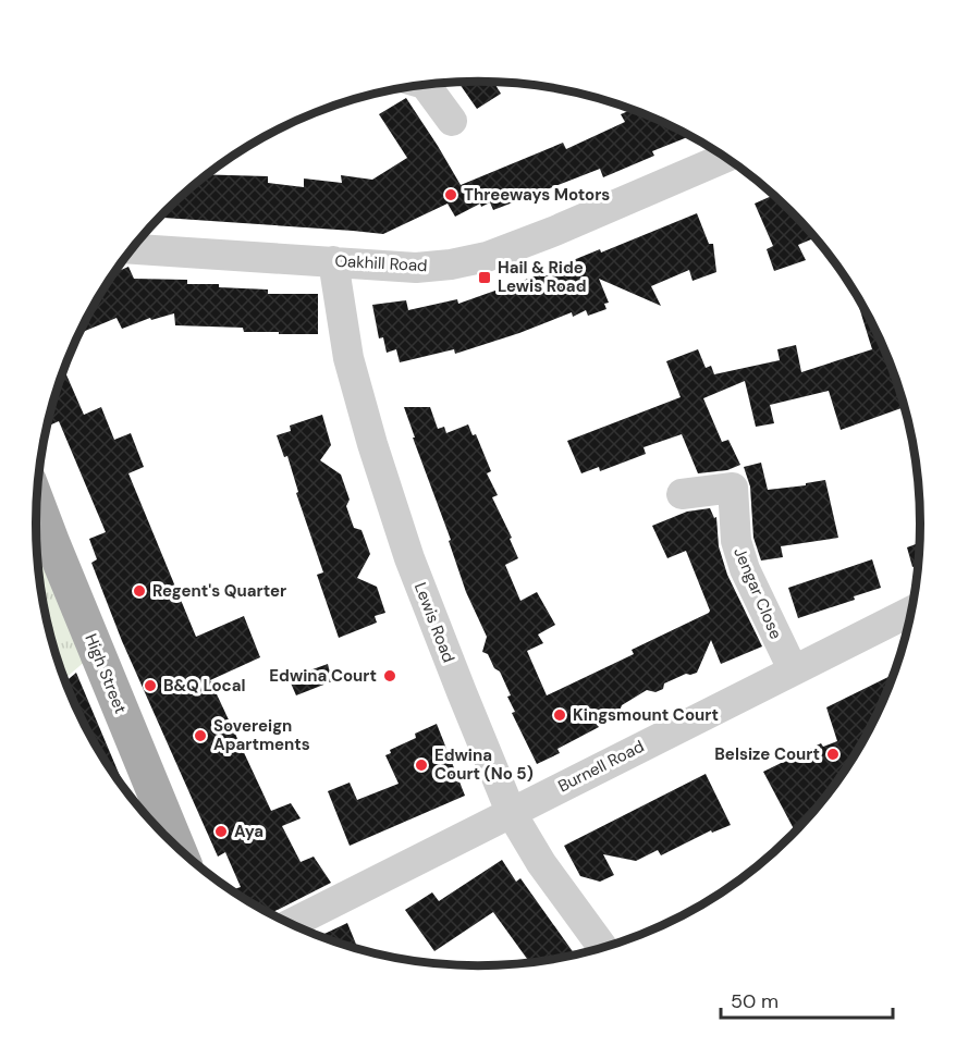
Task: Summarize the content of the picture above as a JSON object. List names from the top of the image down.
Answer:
{
  "streets": {
    "main road": ["High Street"],
    "street": [
      "Oakhill Road",
      "Jengar Close",
      "Lewis Road",
      "Burnell Road"
    ]
  },
  "crossings": [
    ["Oakhill Road", "Lewis Road"],
    ["Jengar Close", "Burnell Road"],
    ["Lewis Road", "Burnell Road"]
  ],
  "places": {
    "other": [
      "Threeways Motors",
      "Regent's Quarter",
      "Edwina Court",
      "B&Q Local",
      "Kingsmount Court",
      "Sovereign Apartments",
      "Belsize Court",
      "Edwina Court (No 5)",
      "Aya"
    ],
    "transit": ["Hail & Ride Lewis Road"]
  },
  "scale_bar": "50 m"
}
